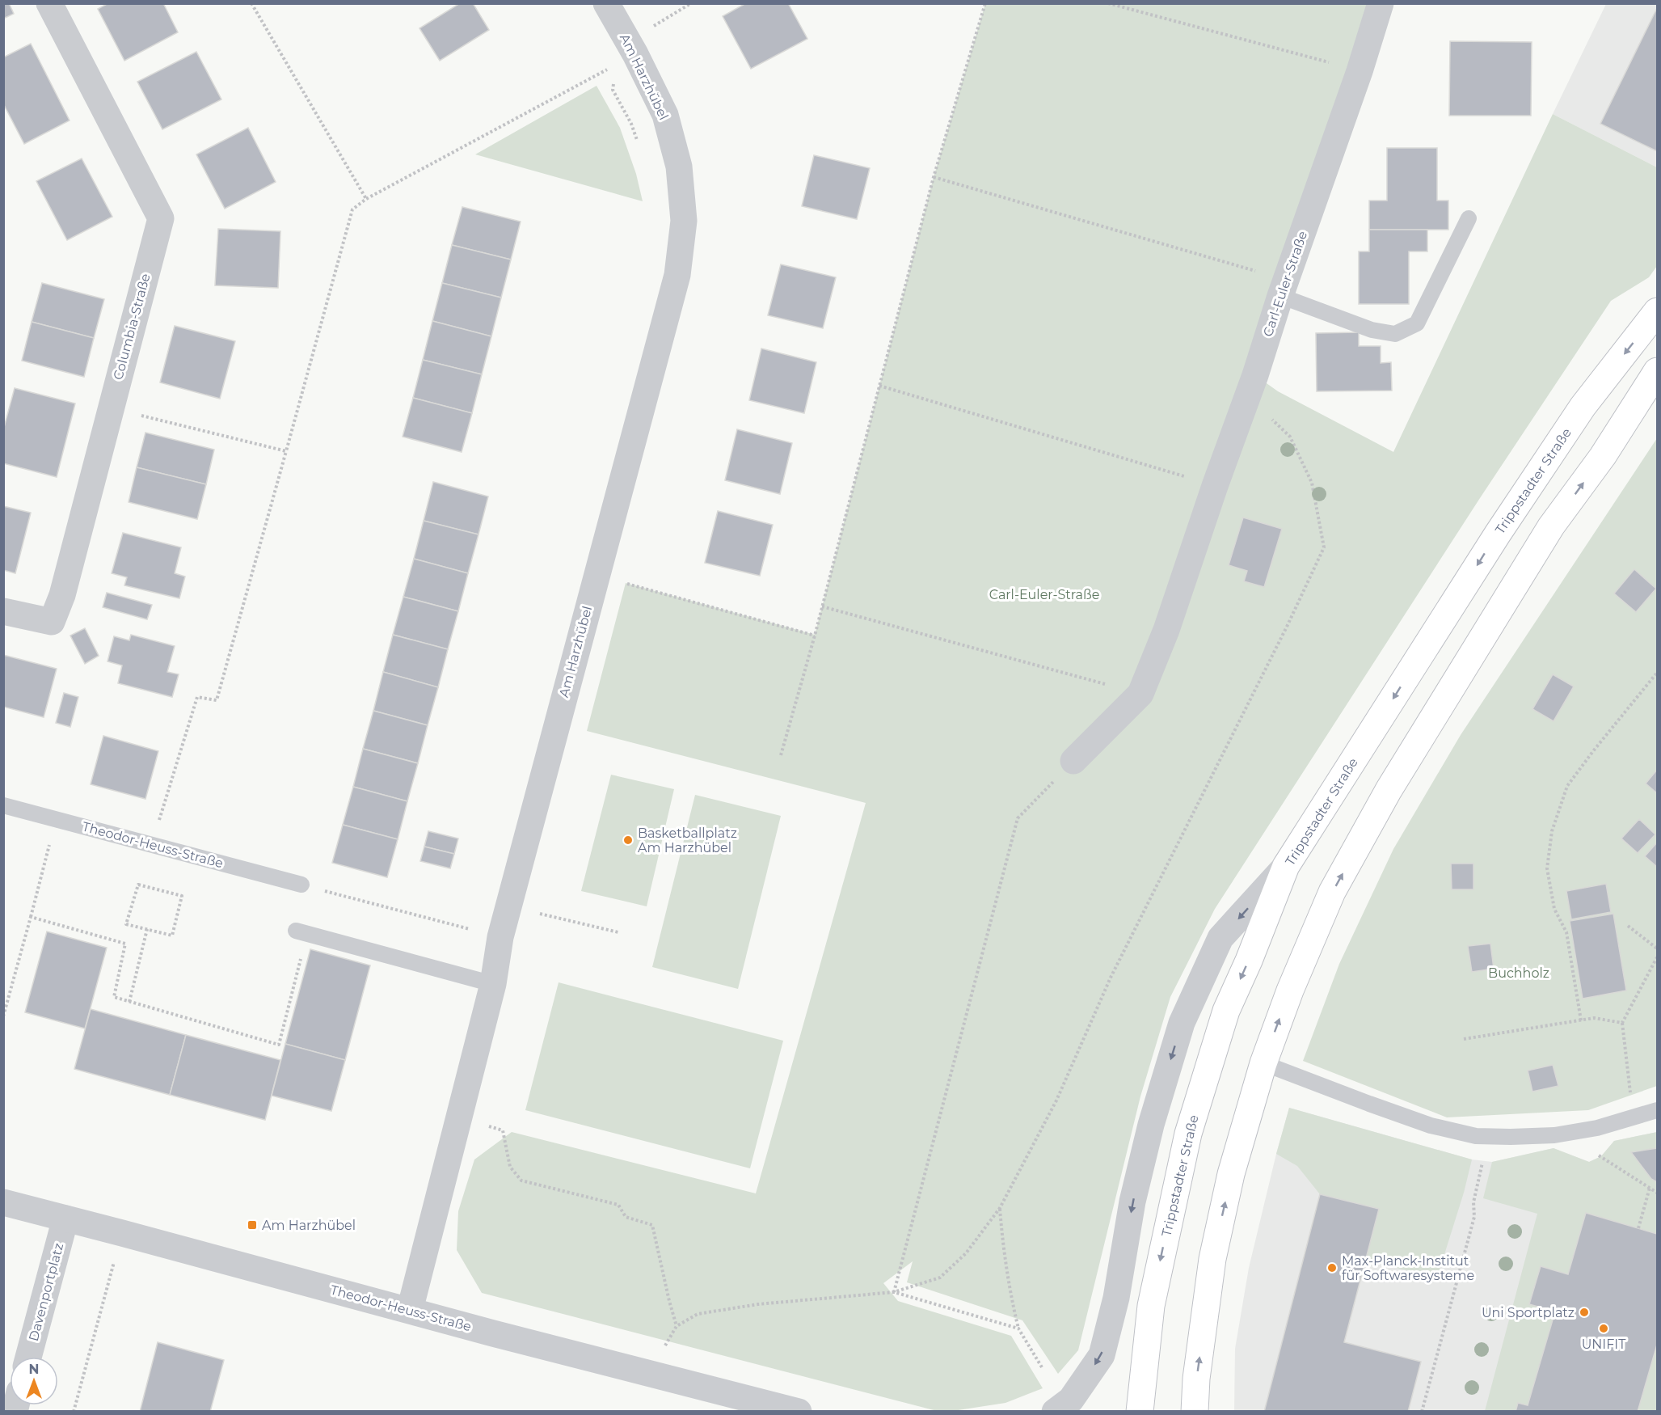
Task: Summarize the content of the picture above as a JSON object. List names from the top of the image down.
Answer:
{
  "streets": {
    "main road": ["Trippstadter Straße"],
    "street": [
      "Am Harzhübel",
      "Carl-Euler-Straße",
      "Columbia-Straße",
      "Theodor-Heuss-Straße",
      "Davenportplatz"
    ]
  },
  "crossings": [
    ["Am Harzhübel", "Theodor-Heuss-Straße"],
    ["Theodor-Heuss-Straße", "Davenportplatz"]
  ],
  "parks": ["Carl-Euler-Straße", "Buchholz"],
  "places": {
    "other": [
      "Basketballplatz Am Harzhübel",
      "Max-Planck-Institut für Softwaresysteme",
      "Uni Sportplatz",
      "UNIFIT"
    ],
    "transit": ["Am Harzhübel"]
  },
  "north": "top"
}
